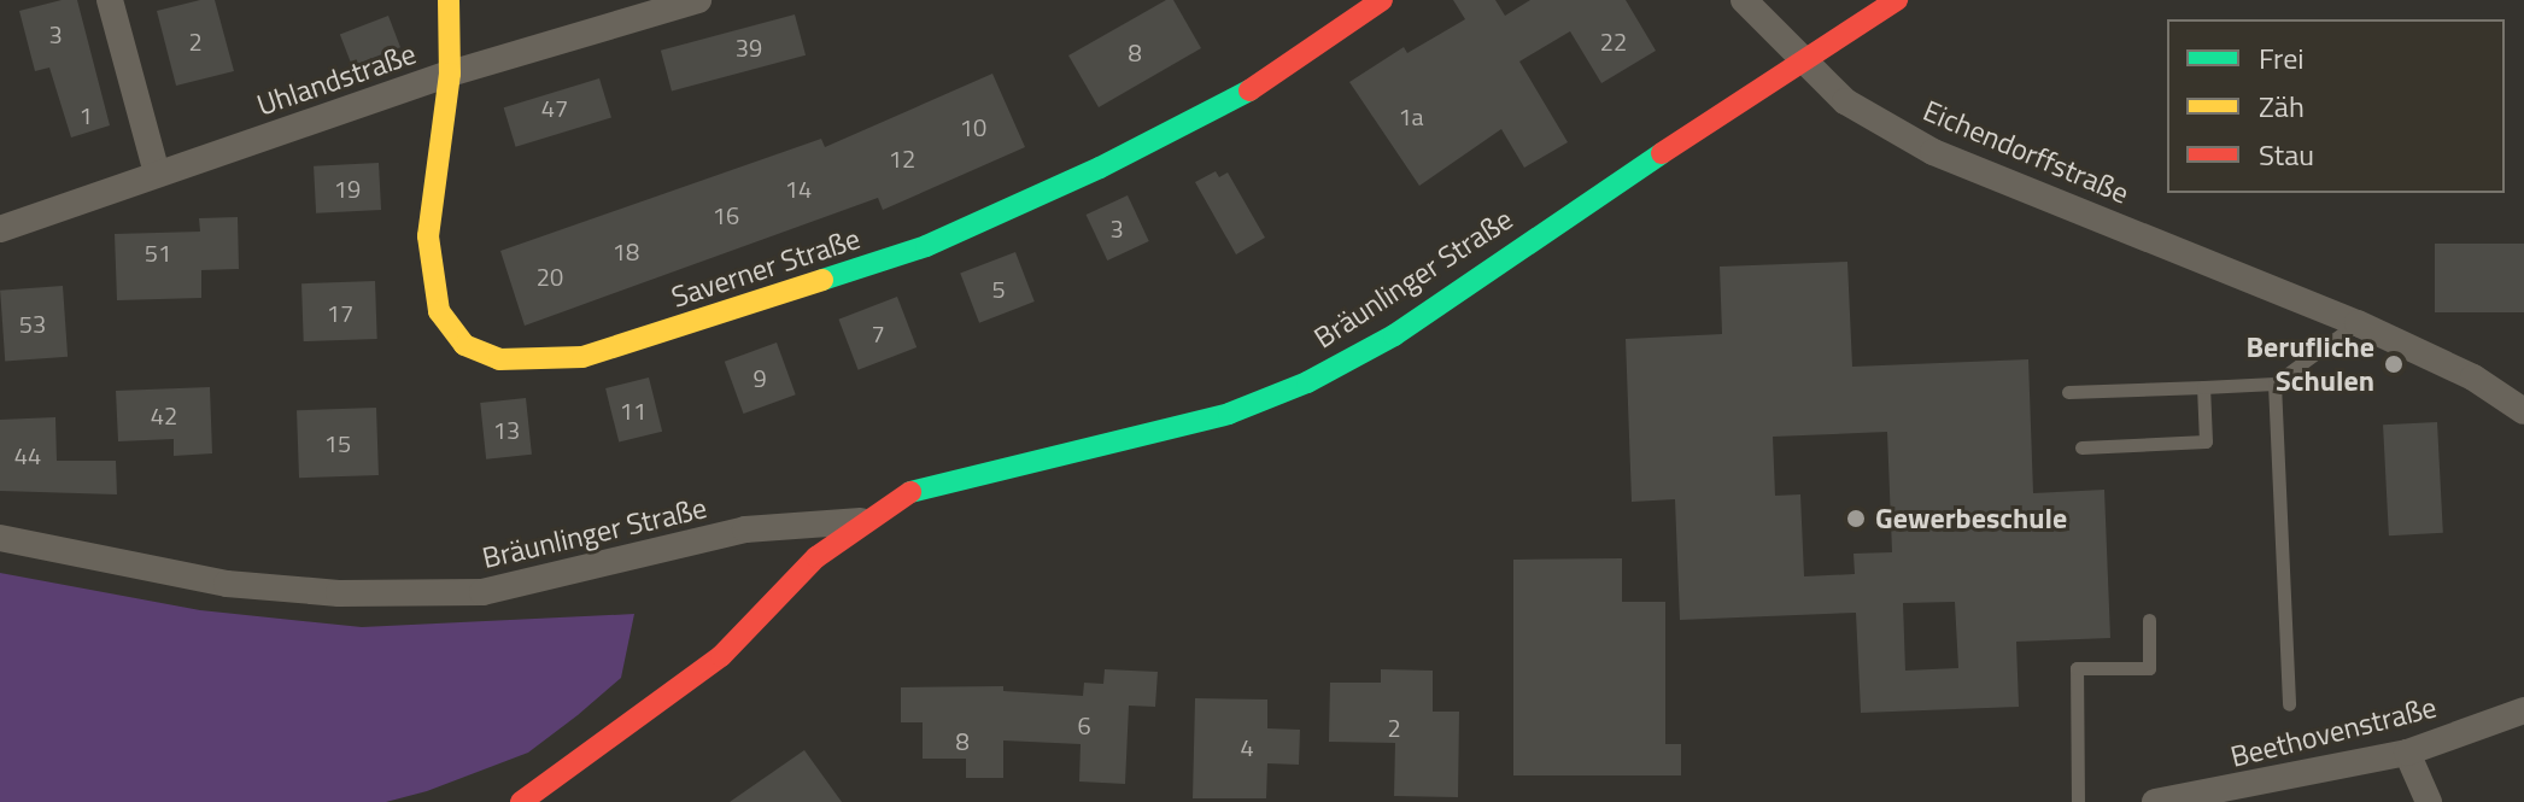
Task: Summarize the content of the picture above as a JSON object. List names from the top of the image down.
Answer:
{
  "streets": {
    "main road": ["Saverner Straße", "Bräunlinger Straße"],
    "street": ["Uhlandstraße", "Eichendorffstraße", "Beethovenstraße"]
  },
  "crossings": [
    ["Uhlandstraße", "Saverner Straße"],
    ["Eichendorffstraße", "Bräunlinger Straße"]
  ],
  "places": ["Berufliche Schulen", "Gewerbeschule"],
  "house_numbers": [
    "3",
    "2",
    "22",
    "39",
    "8",
    "47",
    "1",
    "1a",
    "10",
    "12",
    "19",
    "14",
    "16",
    "3",
    "18",
    "51",
    "20",
    "5",
    "17",
    "53",
    "7",
    "9",
    "11",
    "42",
    "13",
    "15",
    "44",
    "6",
    "2",
    "8",
    "4"
  ],
  "legend": ["Frei", "Zäh", "Stau"]
}
